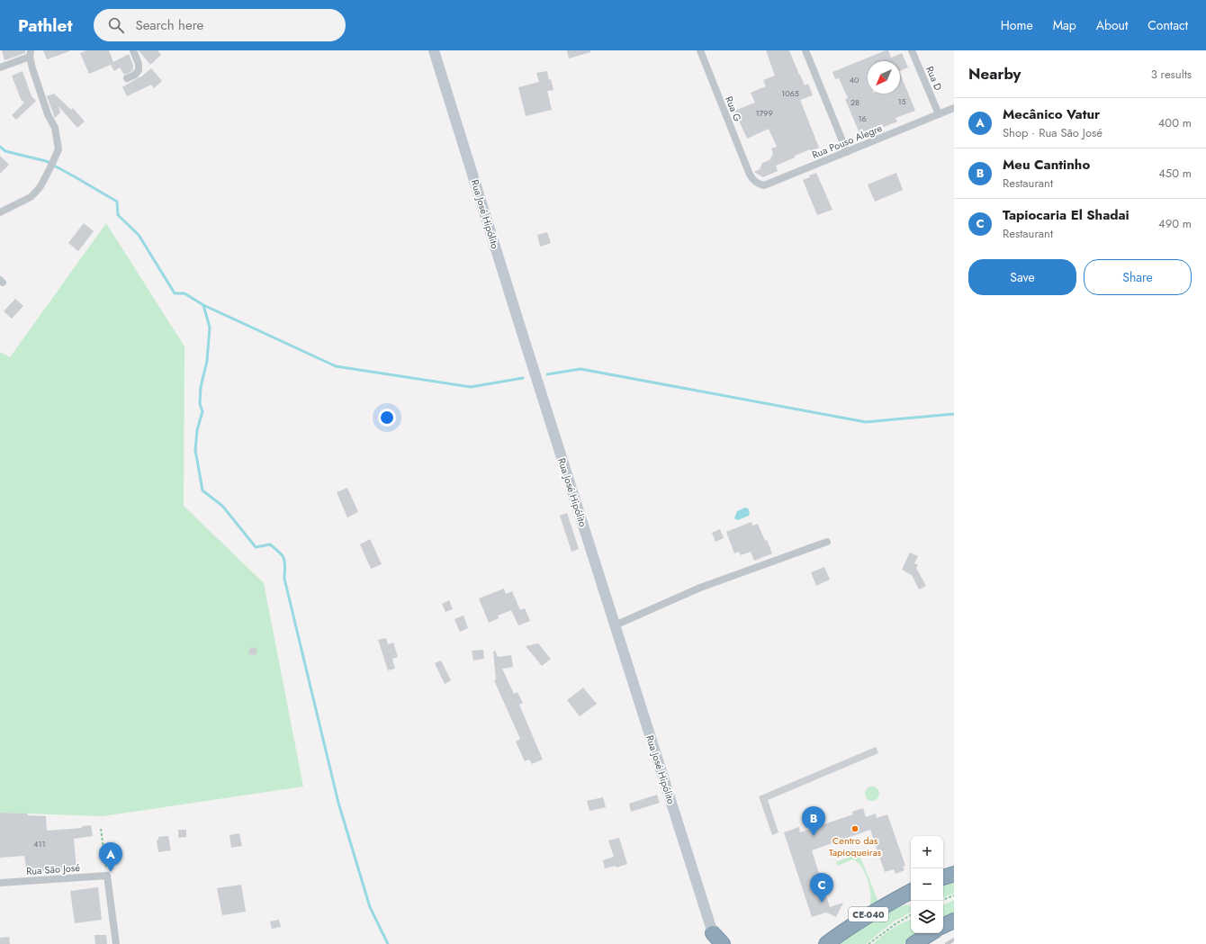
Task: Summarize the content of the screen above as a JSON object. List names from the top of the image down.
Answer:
{
  "streets": {
    "highway": ["CE-040"],
    "street": [
      "Rua D",
      "Rua G",
      "Rua Pouso Alegre",
      "Rua José Hipólito",
      "Rua São José"
    ]
  },
  "crossings": [
    ["Rua D", "Rua Pouso Alegre"],
    ["Rua G", "Rua Pouso Alegre"]
  ],
  "places": ["Centro das Tapioqueiras"],
  "house_numbers": [
    "40",
    "1065",
    "15",
    "28",
    "1799",
    "16",
    "411"
  ],
  "north": "bottom left",
  "page": {
    "header": "Pathlet",
    "search": "Search here",
    "nav": [
      "Home",
      "Map",
      "About",
      "Contact"
    ],
    "heading": ["Nearby", "3 results"],
    "list": [
      {
        "mark": "A",
        "name": "Mecânico Vatur",
        "note": "Shop · Rua São José",
        "value": "400 m"
      },
      {
        "mark": "B",
        "name": "Meu Cantinho",
        "note": "Restaurant",
        "value": "450 m"
      },
      {
        "mark": "C",
        "name": "Tapiocaria El Shadai",
        "note": "Restaurant",
        "value": "490 m"
      }
    ],
    "buttons": ["Save", "Share"],
    "pins": ["B", "A", "C"],
    "map_buttons": ["+", "−"]
  }
}
